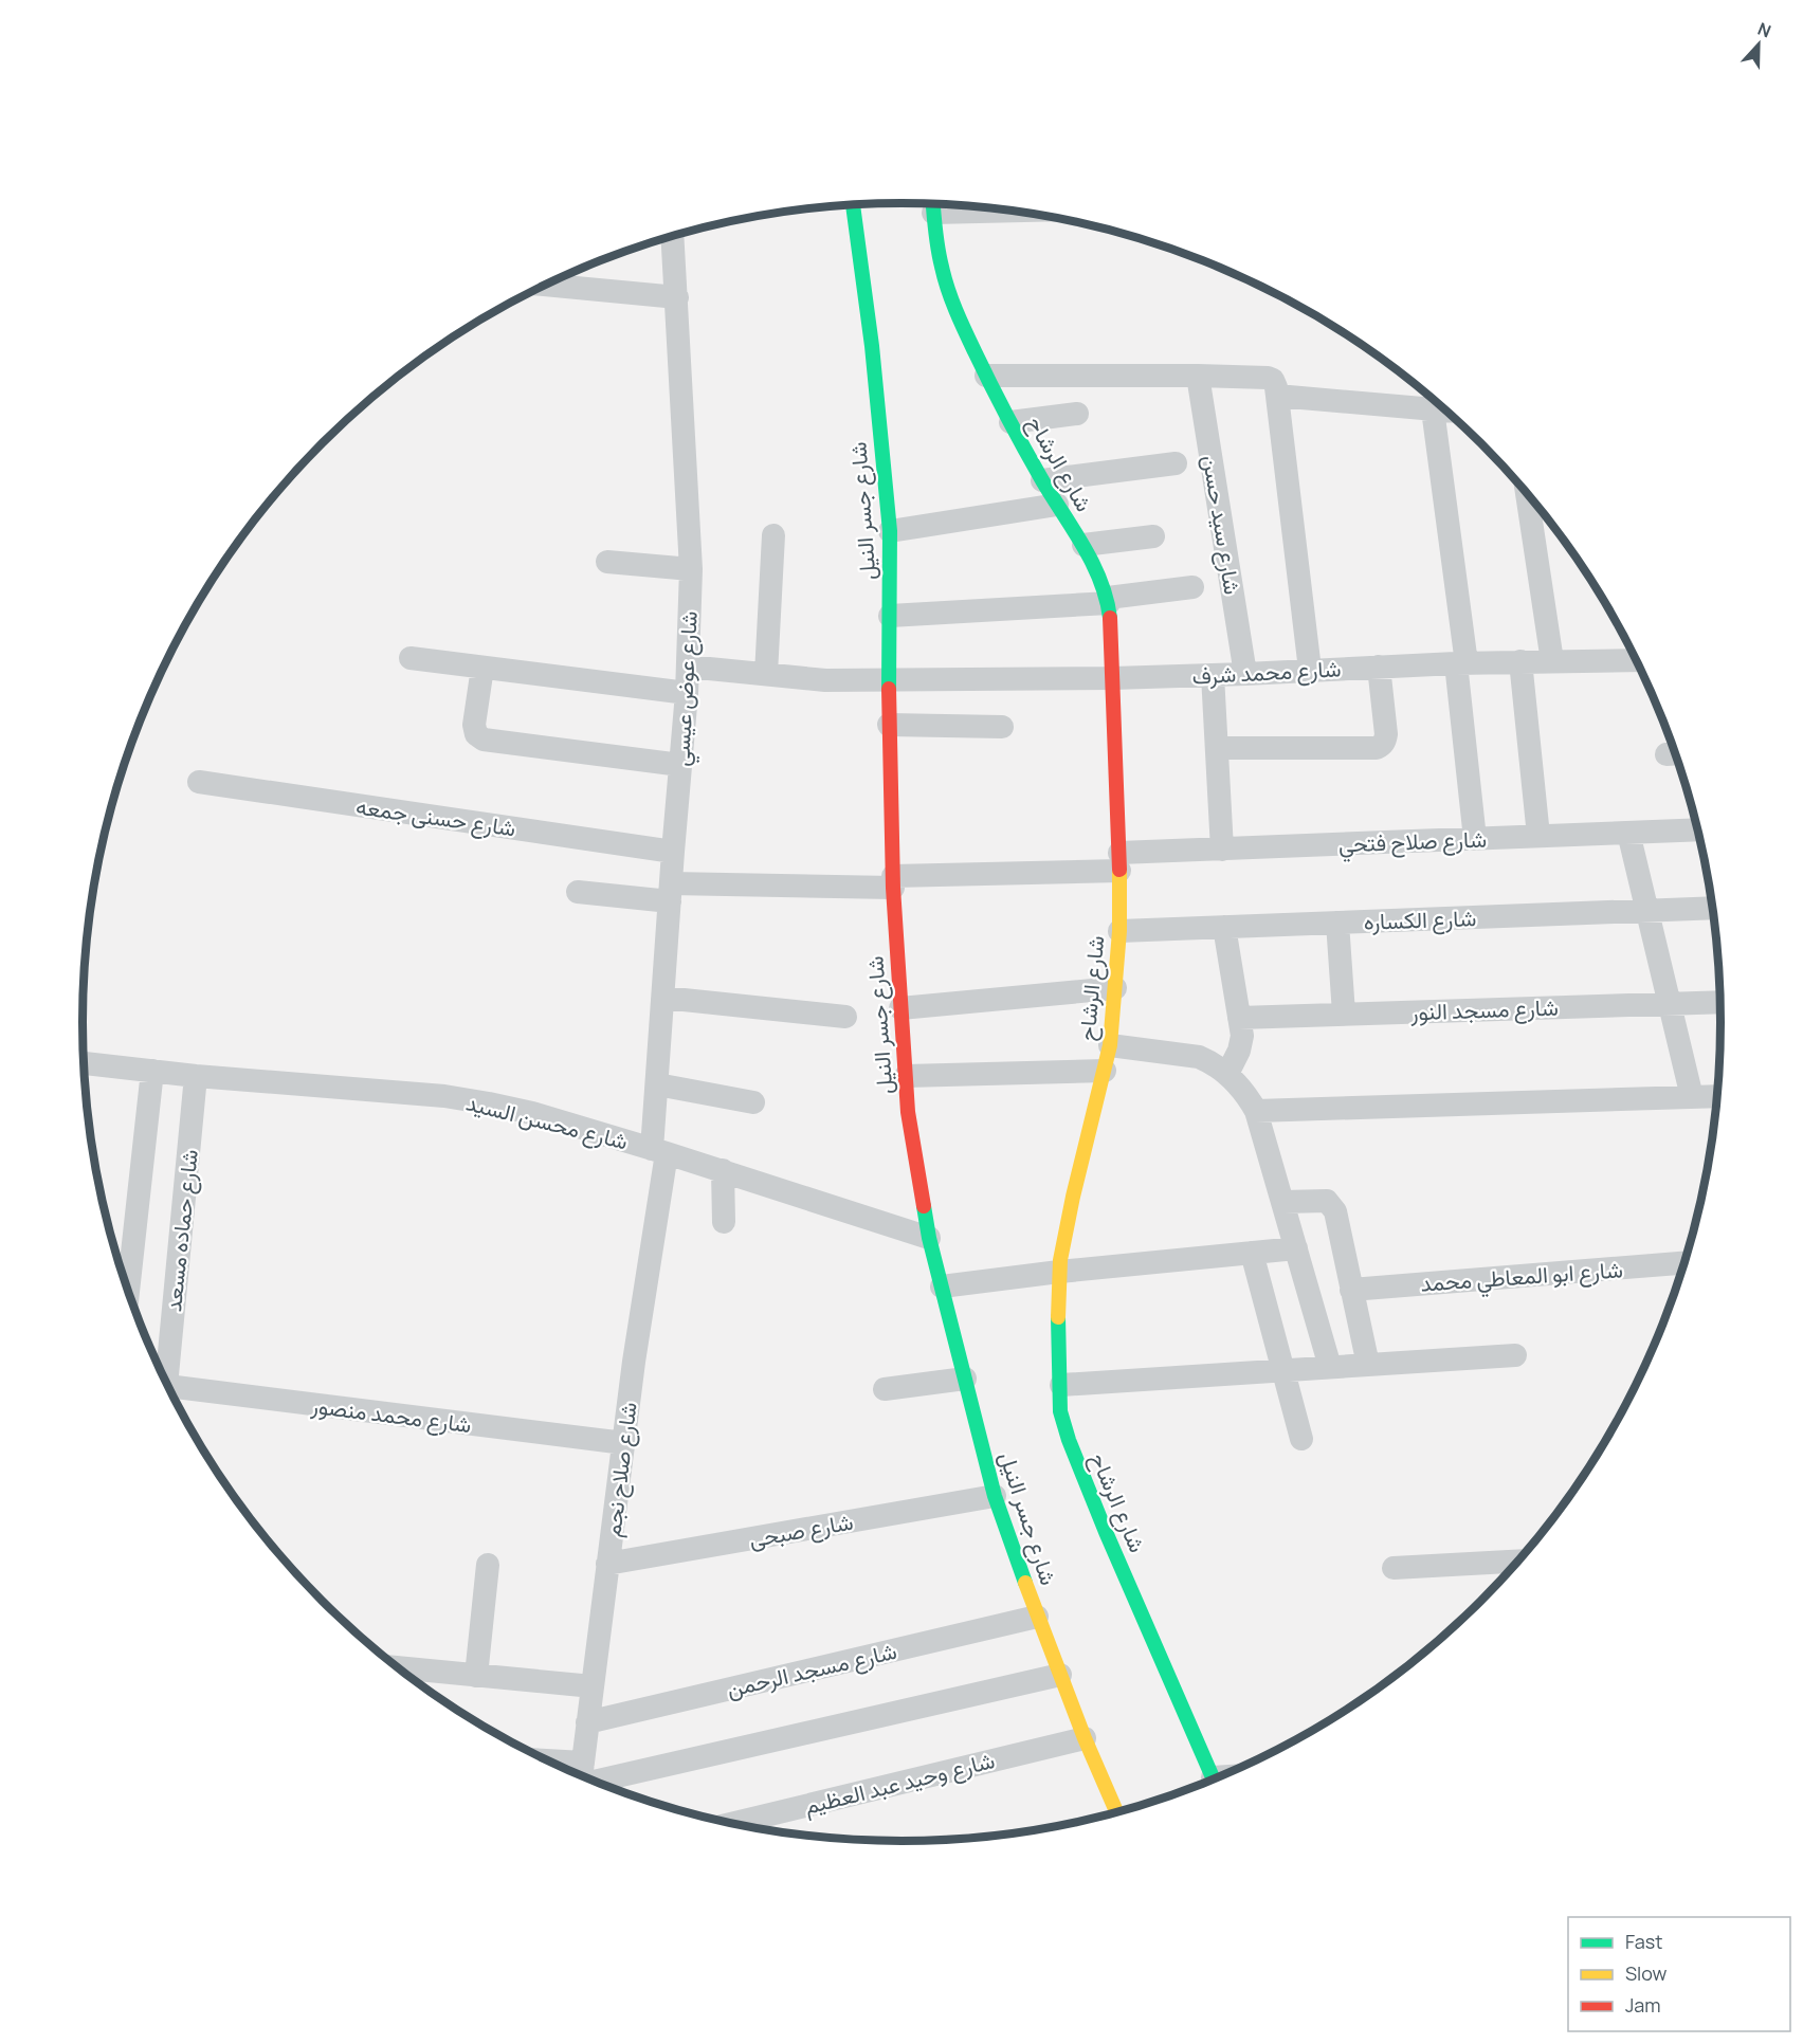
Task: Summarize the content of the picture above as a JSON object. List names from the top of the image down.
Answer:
{
  "streets": {
    "street": [
      "شارع الرشاح",
      "شارع جسر النيل",
      "شارع سيد حسن",
      "شارع محمد شرف",
      "شارع عوض عيسي",
      "شارع حسنى جمعه",
      "شارع صلاح فتحي",
      "شارع الكساره",
      "شارع مسجد النور",
      "شارع محسن السيد",
      "شارع حماده مسعد",
      "شارع ابو المعاطي محمد",
      "شارع محمد منصور",
      "شارع صلاح نجم",
      "شارع صبحى",
      "شارع مسجد الرحمن",
      "شارع وحيد عبد العظيم"
    ]
  },
  "crossings": [
    ["شارع الرشاح", "شارع محمد شرف"],
    ["شارع الرشاح", "شارع صلاح فتحي"],
    ["شارع الرشاح", "شارع الكساره"],
    ["شارع جسر النيل", "شارع محمد شرف"],
    ["شارع جسر النيل", "شارع صلاح فتحي"],
    ["شارع جسر النيل", "شارع محسن السيد"],
    ["شارع جسر النيل", "شارع صبحى"],
    ["شارع جسر النيل", "شارع مسجد الرحمن"],
    ["شارع جسر النيل", "شارع وحيد عبد العظيم"],
    ["شارع سيد حسن", "شارع محمد شرف"],
    ["شارع محمد شرف", "شارع عوض عيسي"],
    ["شارع عوض عيسي", "شارع حسنى جمعه"],
    ["شارع عوض عيسي", "شارع صلاح فتحي"],
    ["شارع عوض عيسي", "شارع محسن السيد"],
    ["شارع عوض عيسي", "شارع صلاح نجم"],
    ["شارع محسن السيد", "شارع حماده مسعد"],
    ["شارع محسن السيد", "شارع صلاح نجم"],
    ["شارع محمد منصور", "شارع صلاح نجم"],
    ["شارع صلاح نجم", "شارع صبحى"],
    ["شارع صلاح نجم", "شارع مسجد الرحمن"]
  ],
  "legend": ["Fast", "Slow", "Jam"],
  "north": "top"
}
